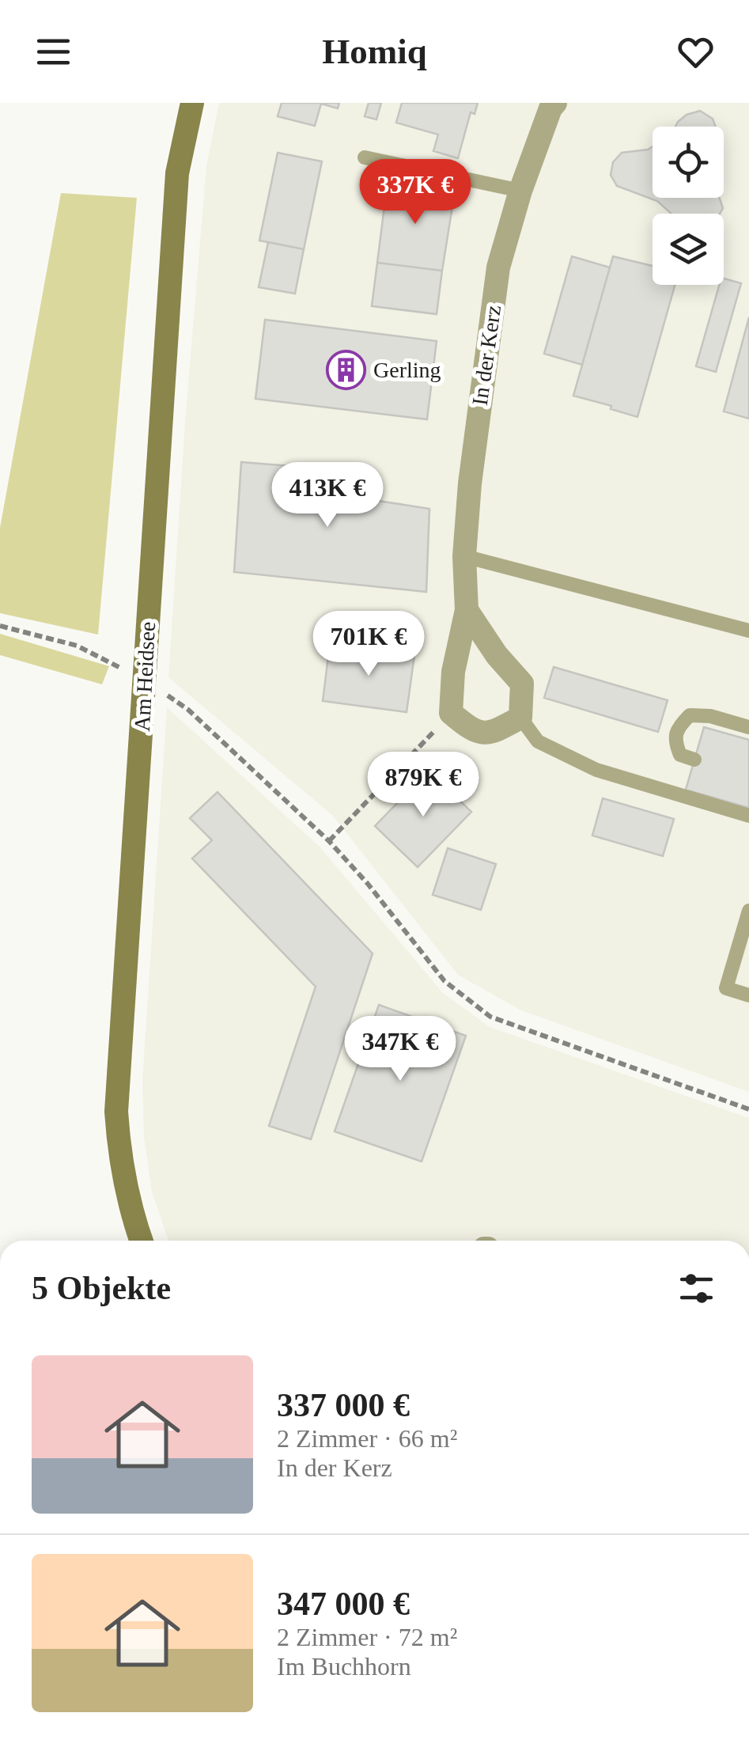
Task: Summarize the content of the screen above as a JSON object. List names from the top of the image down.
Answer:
{
  "streets": {
    "main road": ["Am Heidsee"],
    "street": ["In der Kerz"]
  },
  "places": {
    "building": ["Gerling"]
  },
  "page": {
    "header": "Homiq",
    "price": [
      "337K €",
      "413K €",
      "701K €",
      "879K €",
      "347K €"
    ],
    "heading": "5 Objekte",
    "list": [
      {
        "name": "337 000 €",
        "note": "2 Zimmer · 66 m² · In der Kerz"
      },
      {
        "name": "347 000 €",
        "note": "2 Zimmer · 72 m² · Im Buchhorn"
      }
    ]
  }
}
